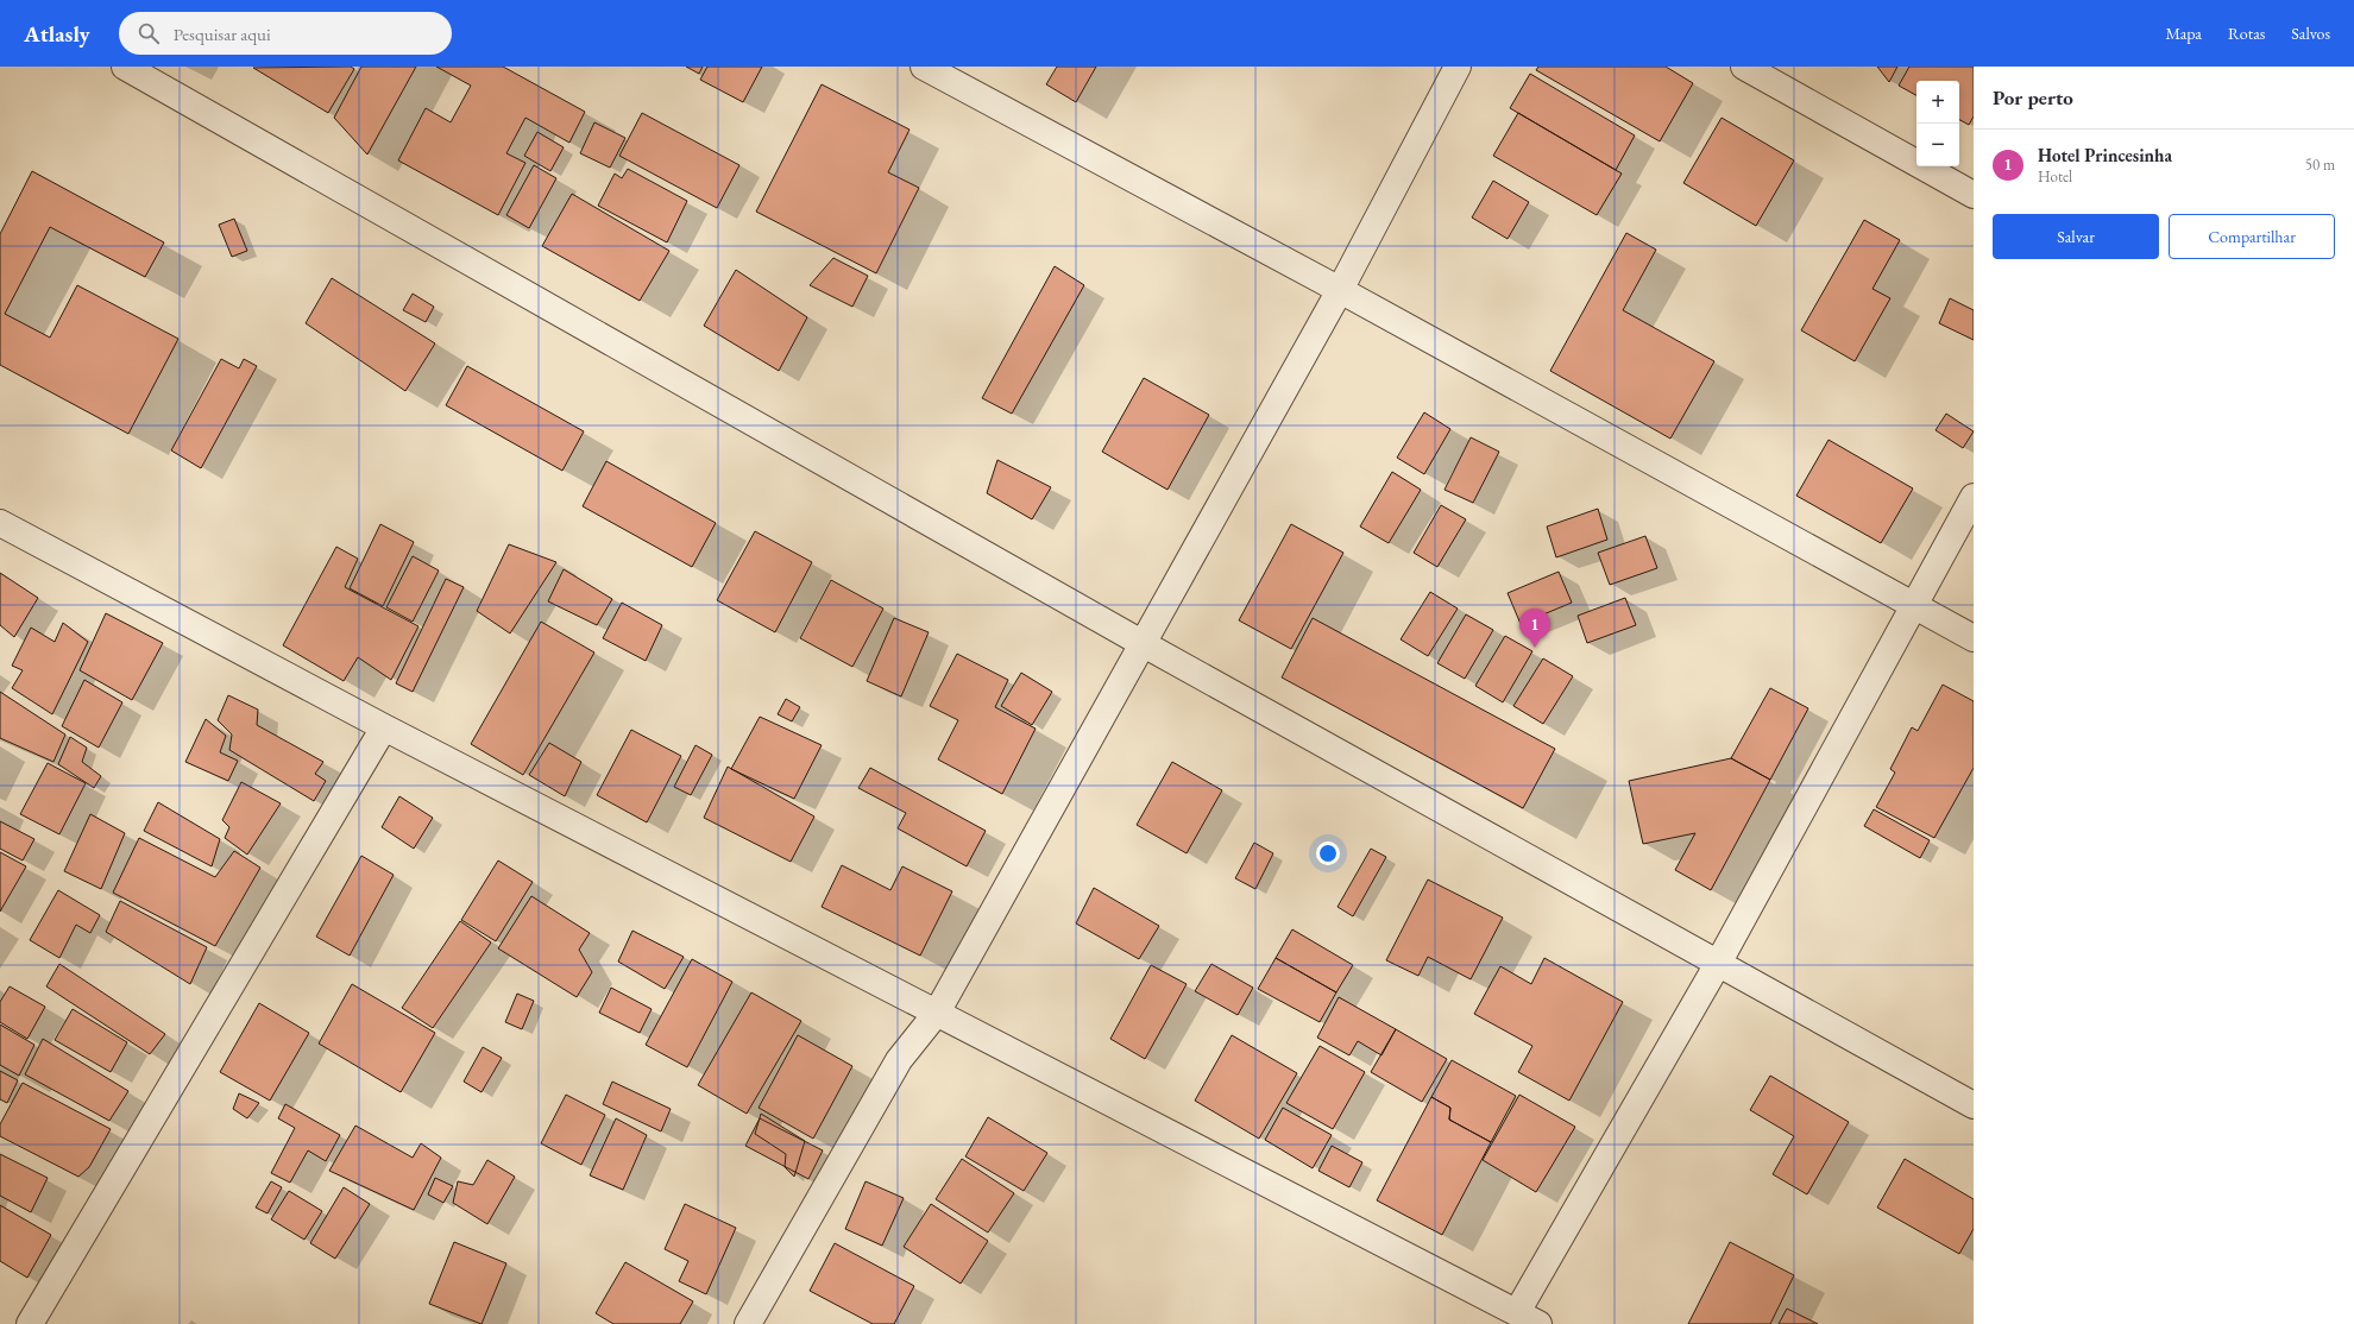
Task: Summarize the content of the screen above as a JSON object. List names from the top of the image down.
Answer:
{
  "page": {
    "header": "Atlasly",
    "search": "Pesquisar aqui",
    "nav": ["Mapa", "Rotas", "Salvos"],
    "heading": "Por perto",
    "map_buttons": ["+", "−"],
    "list": [
      {
        "mark": "1",
        "name": "Hotel Princesinha",
        "note": "Hotel",
        "value": "50 m"
      }
    ],
    "buttons": ["Salvar", "Compartilhar"],
    "pins": "1"
  }
}
